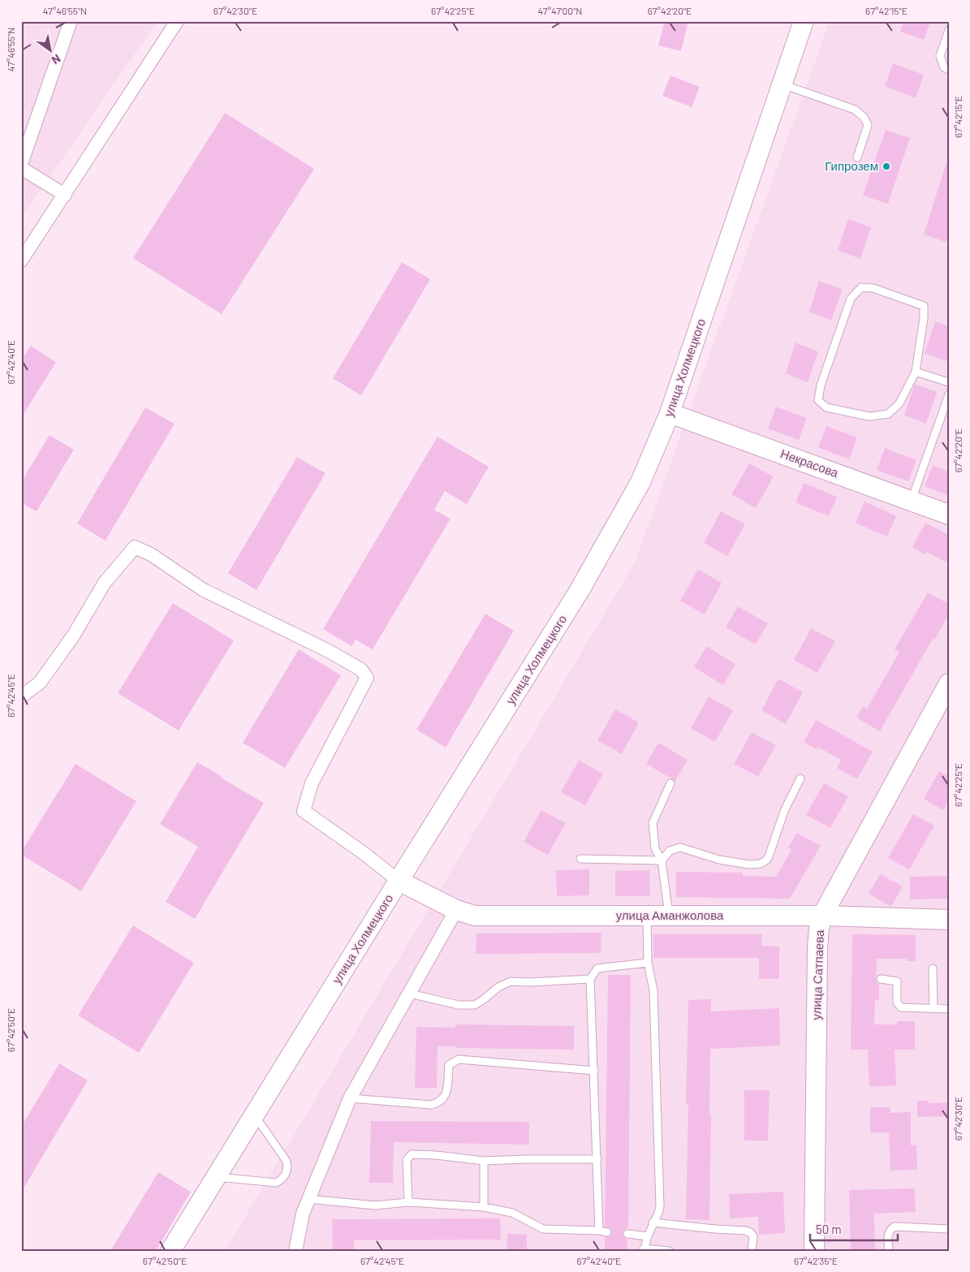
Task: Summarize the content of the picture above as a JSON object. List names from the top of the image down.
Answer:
{
  "streets": {
    "street": [
      "улица Холмецкого",
      "Некрасова",
      "улица Аманжолова",
      "улица Сатпаева"
    ]
  },
  "crossings": [
    ["улица Холмецкого", "Некрасова"],
    ["улица Холмецкого", "улица Аманжолова"],
    ["улица Аманжолова", "улица Сатпаева"]
  ],
  "places": ["Гипрозем"],
  "scale_bar": "50 m",
  "north": "bottom right",
  "coordinates": [
    "47°46'55\"N",
    "67°42'30\"E",
    "67°42'25\"E",
    "47°47'00\"N",
    "67°42'20\"E",
    "67°42'15\"E",
    "67°42'40\"E",
    "67°42'45\"E",
    "67°42'50\"E",
    "67°42'35\"E"
  ]
}
